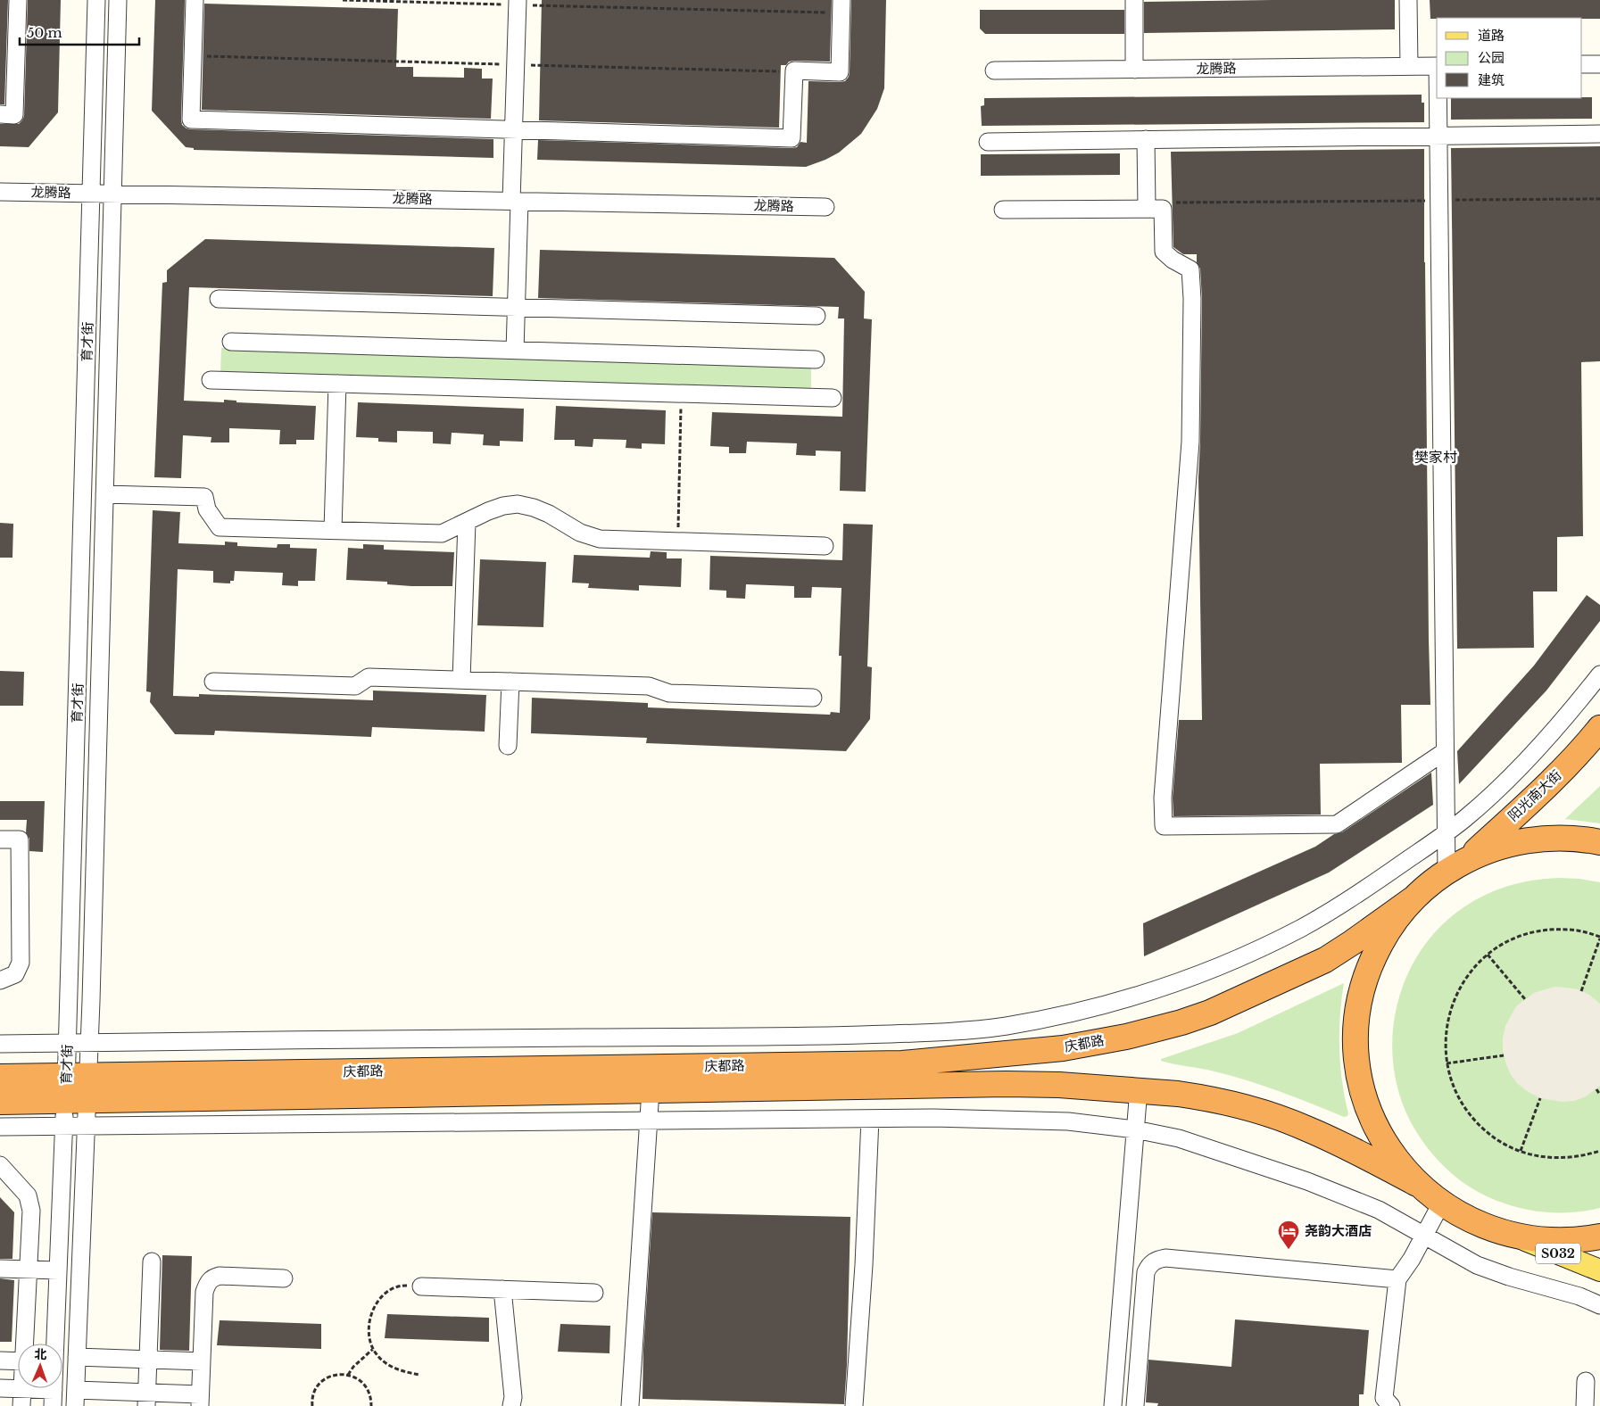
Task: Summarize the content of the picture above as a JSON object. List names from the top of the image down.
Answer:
{
  "streets": {
    "highway": ["阳光南大街", "庆都路"],
    "main road": ["S032"],
    "street": ["龙腾路", "育才街"]
  },
  "crossings": [
    ["龙腾路", "育才街"],
    ["育才街", "庆都路"]
  ],
  "districts": ["樊家村"],
  "places": {
    "hotel": ["尧韵大酒店"]
  },
  "legend": ["道路", "公园", "建筑"],
  "scale_bar": "50 m",
  "north": "top"
}
